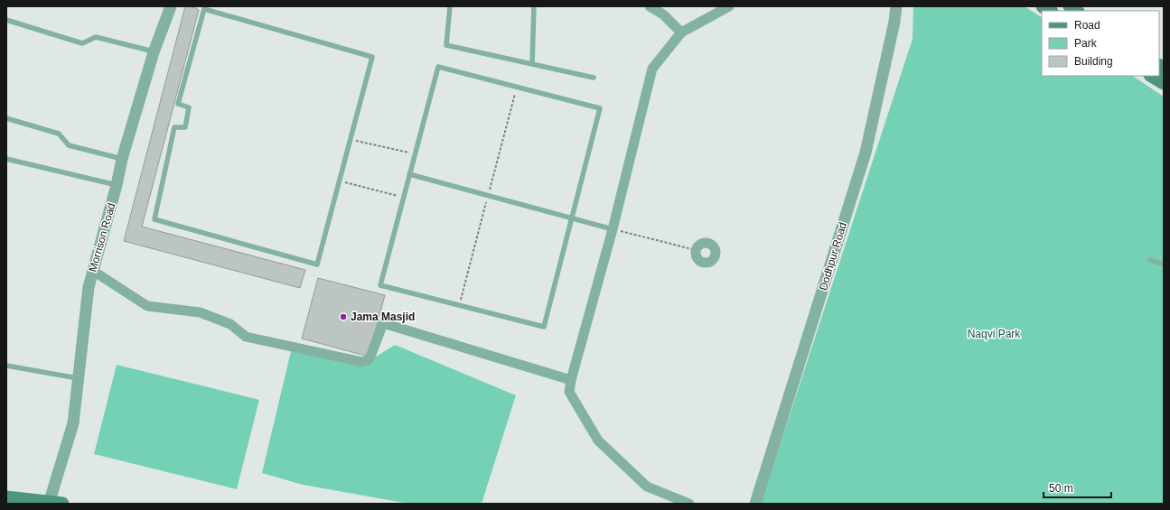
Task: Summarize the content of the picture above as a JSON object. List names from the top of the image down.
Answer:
{
  "streets": {
    "street": ["Morrison Road", "Dodhpur Road"]
  },
  "parks": ["Naqvi Park"],
  "places": ["Jama Masjid"],
  "legend": ["Road", "Park", "Building"],
  "scale_bar": "50 m"
}
